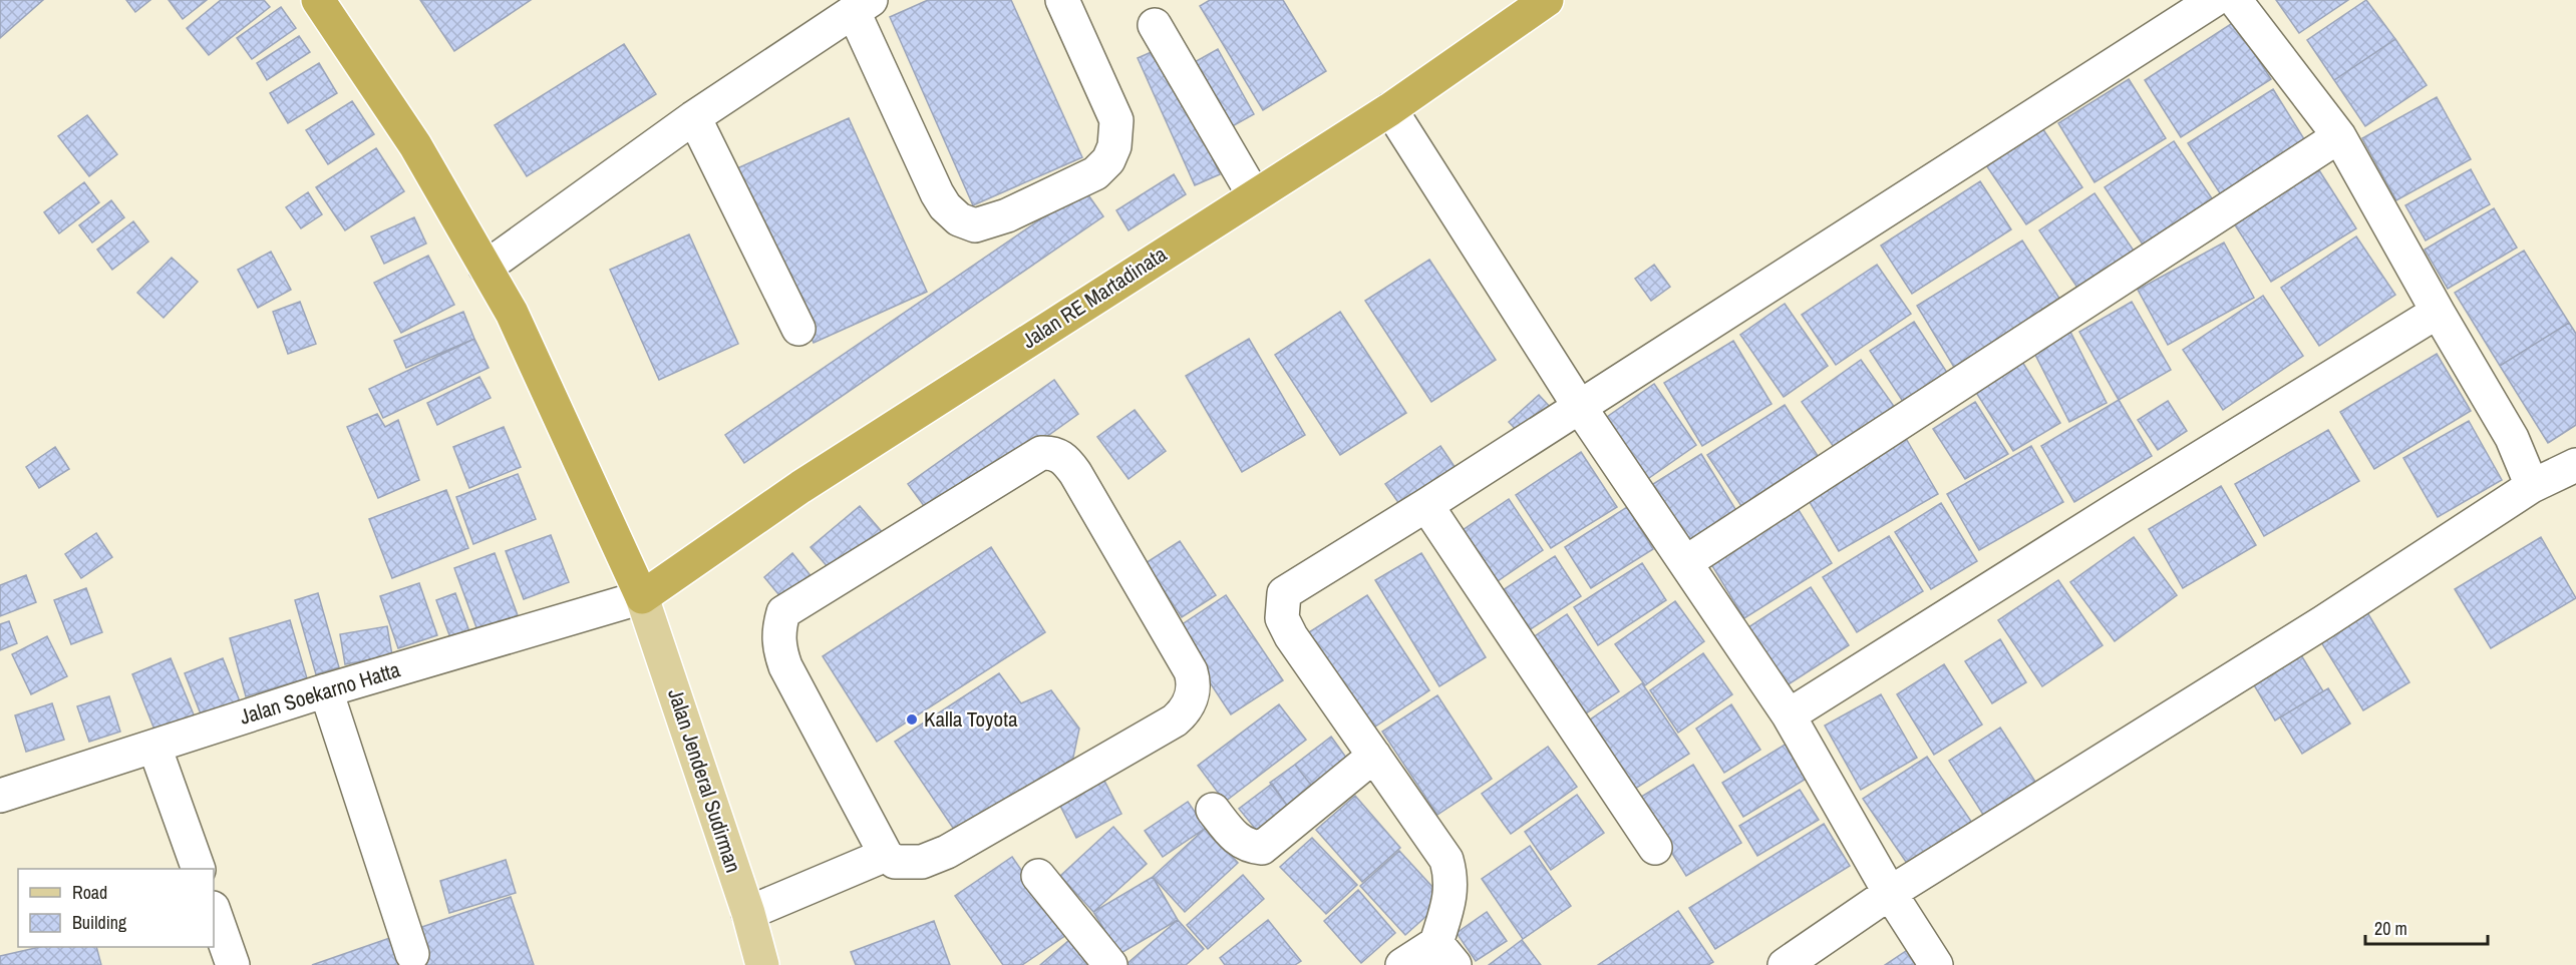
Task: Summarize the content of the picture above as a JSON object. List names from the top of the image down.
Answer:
{
  "streets": {
    "highway": ["Jalan RE Martadinata"],
    "main road": ["Jalan Jenderal Sudirman"],
    "street": ["Jalan Soekarno Hatta"]
  },
  "crossings": [
    ["Jalan RE Martadinata", "Jalan Soekarno Hatta"],
    ["Jalan RE Martadinata", "Jalan Jenderal Sudirman"],
    ["Jalan Soekarno Hatta", "Jalan Jenderal Sudirman"]
  ],
  "places": ["Kalla Toyota"],
  "legend": ["Road", "Building"],
  "scale_bar": "20 m"
}
